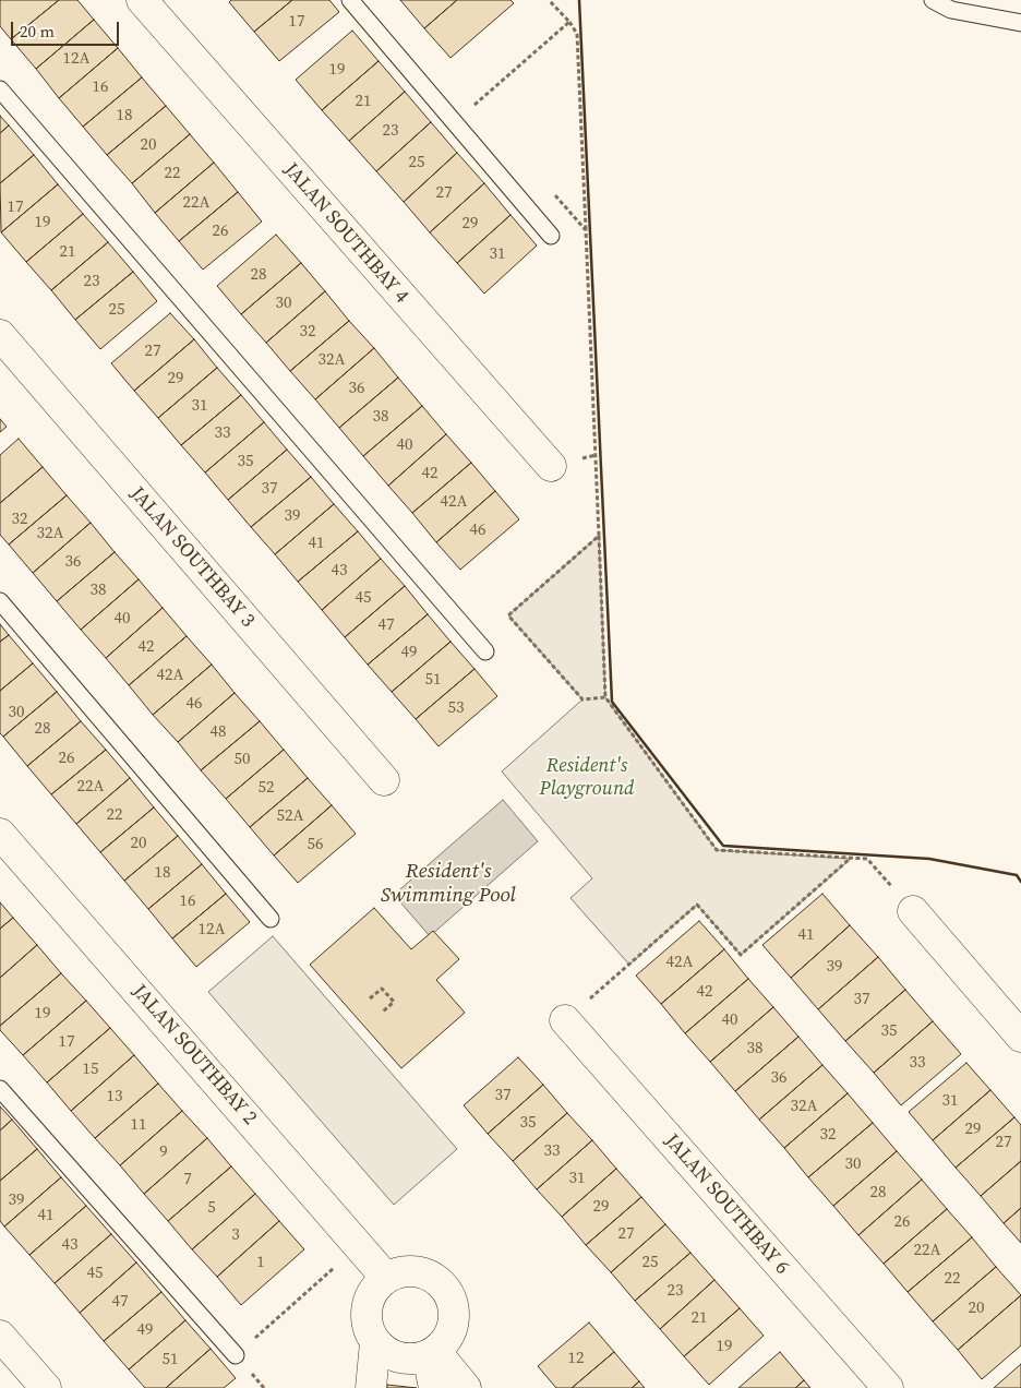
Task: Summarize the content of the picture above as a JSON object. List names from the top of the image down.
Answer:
{
  "streets": {
    "street": [
      "JALAN SOUTHBAY 4",
      "JALAN SOUTHBAY 3",
      "JALAN SOUTHBAY 2",
      "JALAN SOUTHBAY 6"
    ]
  },
  "water": ["Resident's Swimming Pool"],
  "parks": ["Resident's Playground"],
  "house_numbers": [
    "17",
    "12A",
    "19",
    "16",
    "21",
    "18",
    "23",
    "20",
    "25",
    "22",
    "27",
    "22A",
    "17",
    "19",
    "29",
    "26",
    "21",
    "31",
    "28",
    "23",
    "30",
    "25",
    "32",
    "27",
    "32A",
    "29",
    "36",
    "31",
    "38",
    "33",
    "40",
    "35",
    "42",
    "37",
    "42A",
    "39",
    "32",
    "46",
    "32A",
    "41",
    "36",
    "43",
    "38",
    "45",
    "40",
    "47",
    "42",
    "49",
    "42A",
    "51",
    "46",
    "53",
    "30",
    "28",
    "48",
    "26",
    "50",
    "22A",
    "52",
    "22",
    "52A",
    "20",
    "56",
    "18",
    "16",
    "12A",
    "41",
    "42A",
    "39",
    "42",
    "37",
    "19",
    "40",
    "35",
    "17",
    "38",
    "33",
    "15",
    "36",
    "37",
    "13",
    "31",
    "32A",
    "35",
    "11",
    "29",
    "32",
    "27",
    "33",
    "9",
    "30",
    "31",
    "7",
    "28",
    "39",
    "29",
    "5",
    "41",
    "26",
    "27",
    "3",
    "43",
    "22A",
    "1",
    "25",
    "45",
    "22",
    "23",
    "47",
    "20",
    "21",
    "49",
    "19",
    "12",
    "51"
  ],
  "scale_bar": "20 m"
}
